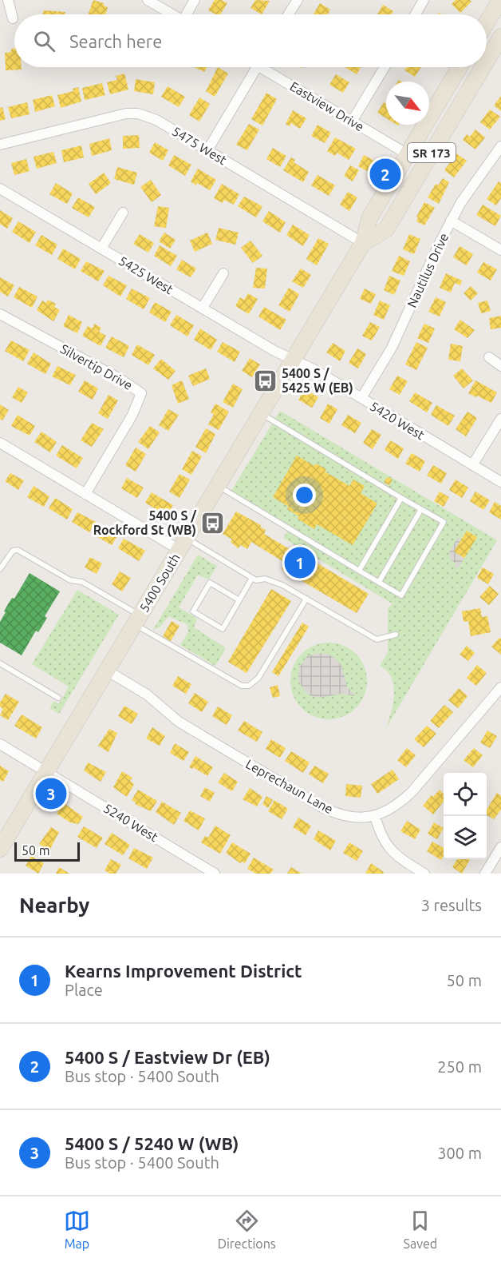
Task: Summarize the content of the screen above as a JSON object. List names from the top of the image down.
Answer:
{
  "streets": {
    "main road": ["SR 173", "5400 South"],
    "street": [
      "Eastview Drive",
      "5475 West",
      "Nautilus Drive",
      "5425 West",
      "Silvertip Drive",
      "5420 West",
      "Leprechaun Lane",
      "5240 West"
    ]
  },
  "crossings": [
    ["Eastview Drive", "5400 South"],
    ["5475 West", "5400 South"],
    ["Nautilus Drive", "5420 West"],
    ["5425 West", "5420 West"],
    ["5425 West", "5400 South"],
    ["5420 West", "5400 South"],
    ["5400 South", "Leprechaun Lane"],
    ["5400 South", "5240 West"]
  ],
  "places": {
    "bus stop": ["5400 S / 5425 W (EB)", "5400 S / Rockford St (WB)"]
  },
  "scale_bar": "50 m",
  "north": "bottom right",
  "page": {
    "search": "Search here",
    "pins": ["2", "1", "3"],
    "scale": "50 m",
    "heading": ["Nearby", "3 results"],
    "list": [
      {
        "mark": "1",
        "name": "Kearns Improvement District",
        "note": "Place",
        "value": "50 m"
      },
      {
        "mark": "2",
        "name": "5400 S / Eastview Dr (EB)",
        "note": "Bus stop · 5400 South",
        "value": "250 m"
      },
      {
        "mark": "3",
        "name": "5400 S / 5240 W (WB)",
        "note": "Bus stop · 5400 South",
        "value": "300 m"
      }
    ],
    "nav": ["Map", "Directions", "Saved"]
  }
}
